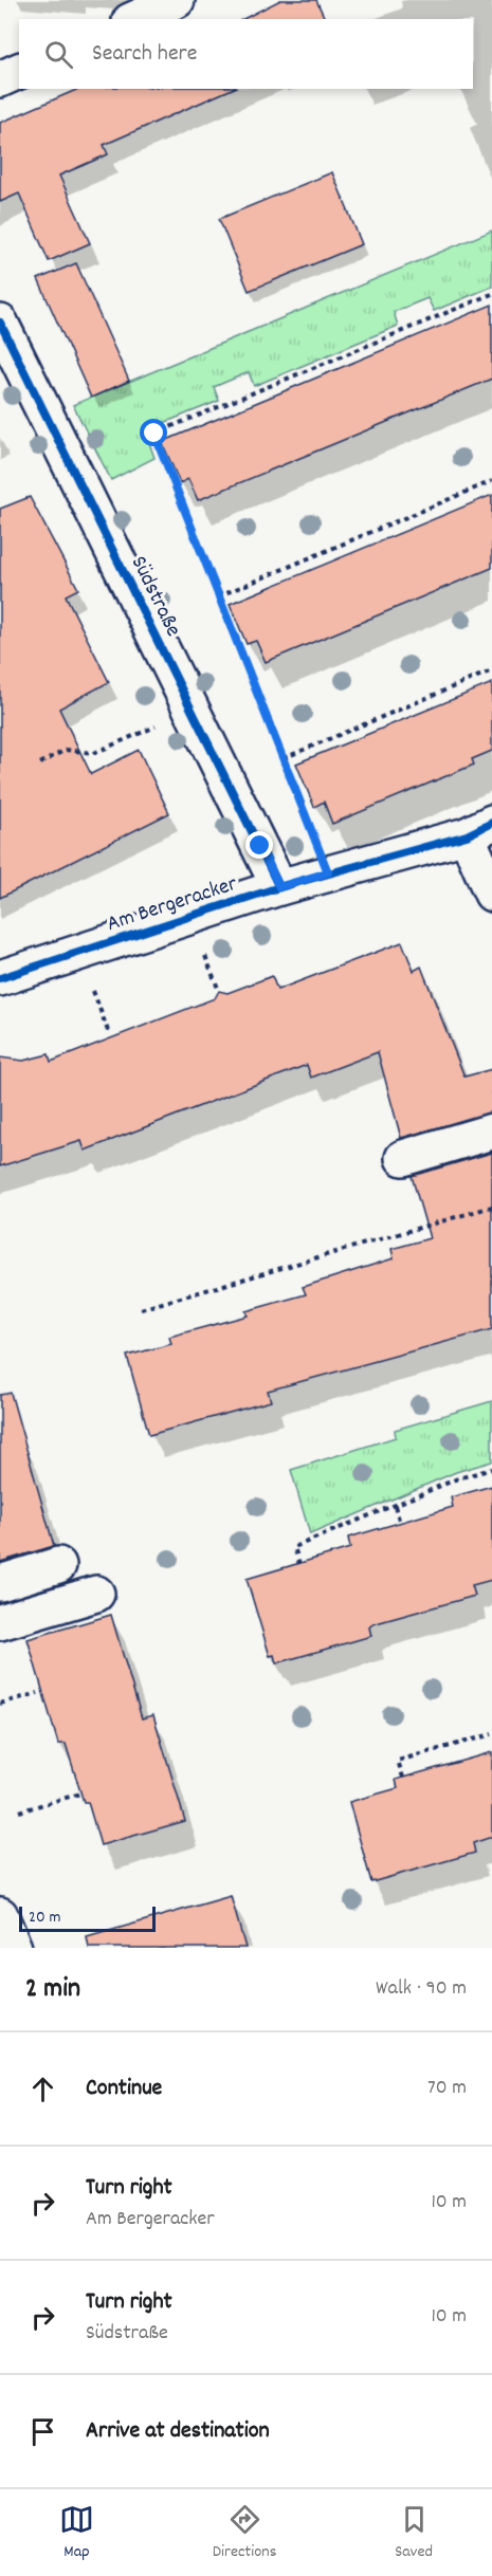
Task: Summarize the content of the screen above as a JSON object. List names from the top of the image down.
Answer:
{
  "streets": {
    "street": ["Südstraße", "Am Bergeracker"]
  },
  "crossings": [
    ["Südstraße", "Am Bergeracker"]
  ],
  "scale_bar": "20 m",
  "page": {
    "search": "Search here",
    "scale": "20 m",
    "heading": ["2 min", "Walk · 90 m"],
    "list": [
      ["Continue", "70 m"],
      ["Turn right", "Am Bergeracker", "10 m"],
      ["Turn right", "Südstraße", "10 m"],
      "Arrive at destination"
    ],
    "nav": ["Map", "Directions", "Saved"]
  }
}
